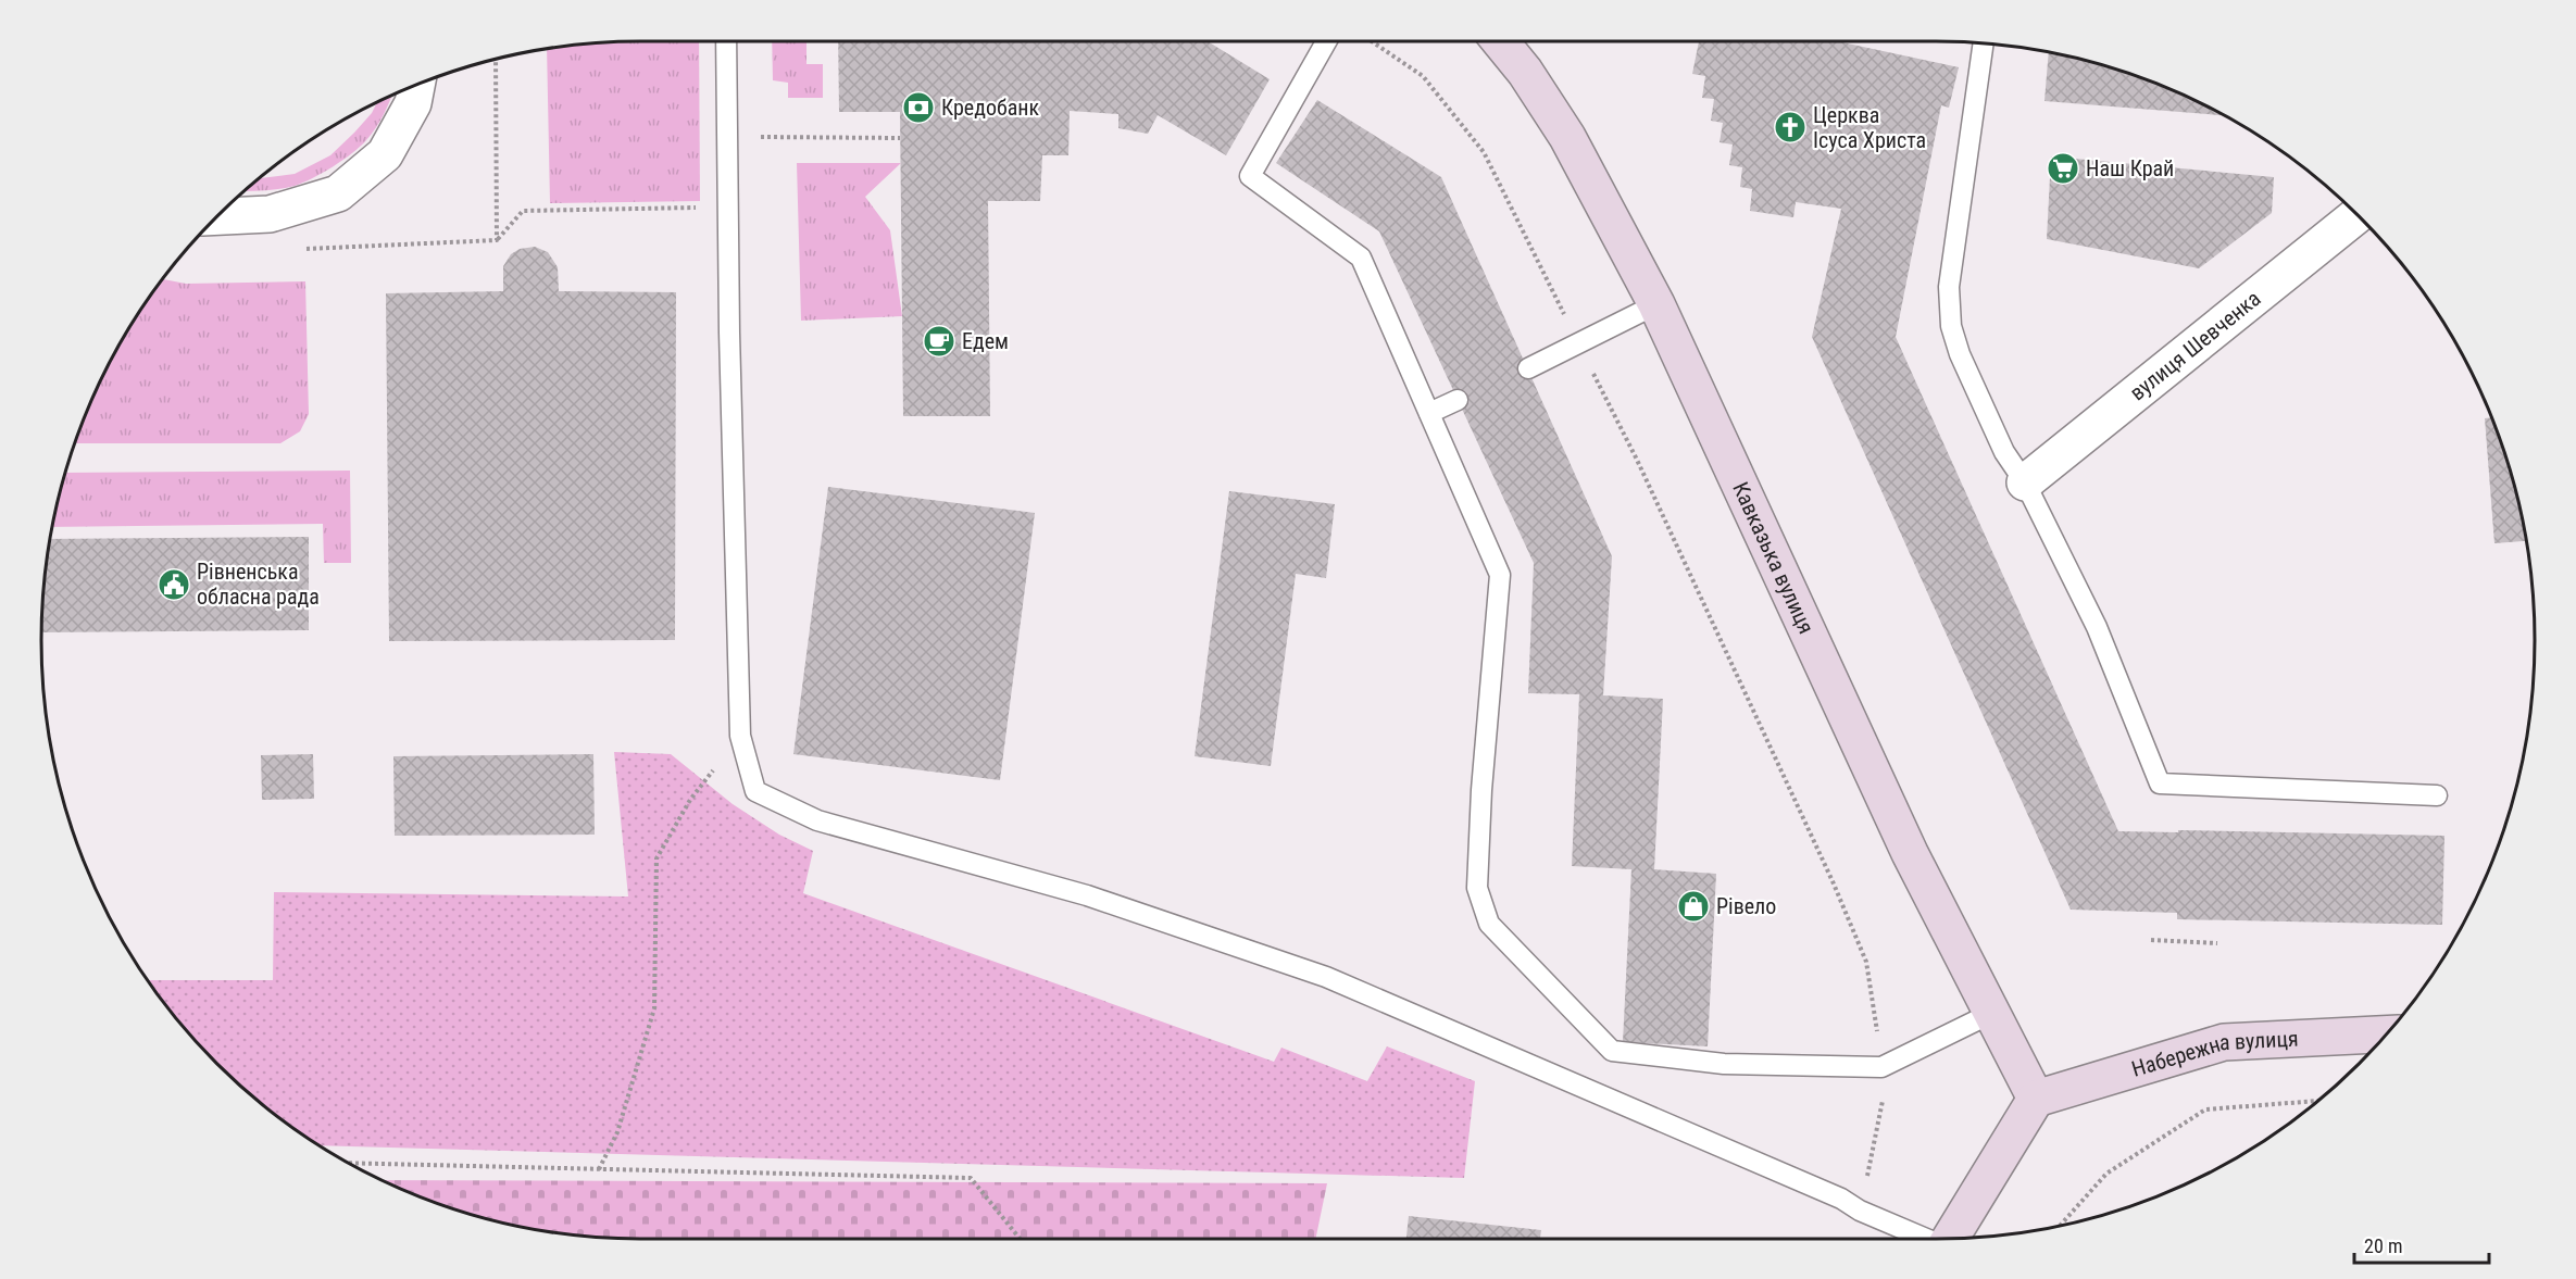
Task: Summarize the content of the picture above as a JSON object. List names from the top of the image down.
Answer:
{
  "streets": {
    "street": ["вулиця Шевченка", "Кавказька вулиця", "Набережна вулиця"]
  },
  "crossings": [
    ["Кавказька вулиця", "Набережна вулиця"]
  ],
  "places": {
    "bank": ["Кредобанк"],
    "church": ["Церква Ісуса Христа"],
    "supermarket": ["Наш Край"],
    "cafe": ["Едем"],
    "public building": ["Рівненська обласна рада"],
    "shop": ["Рівело"]
  },
  "scale_bar": "20 m"
}
